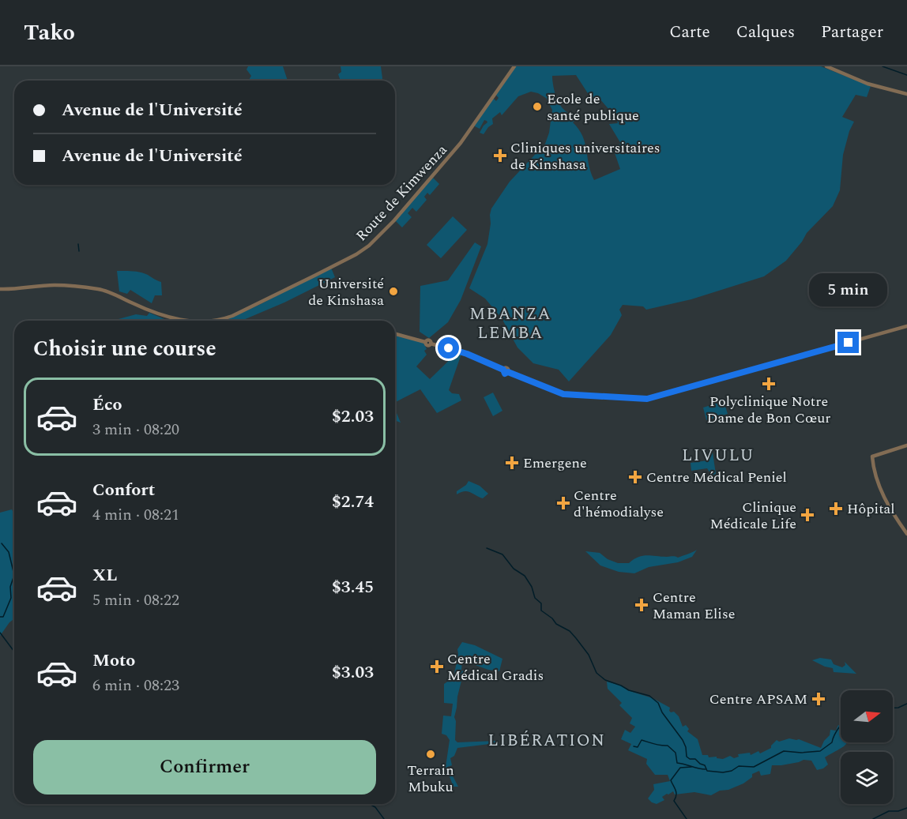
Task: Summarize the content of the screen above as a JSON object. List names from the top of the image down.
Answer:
{
  "streets": {
    "street": ["Route de Kimwenza"]
  },
  "districts": ["MBANZA LEMBA", "LIVULU", "LIBÉRATION"],
  "places": {
    "other": ["Ecole de santé publique", "Université de Kinshasa", "Terrain Mbuku"],
    "health": [
      "Cliniques universitaires de Kinshasa",
      "Polyclinique Notre Dame de Bon Cœur",
      "Emergene",
      "Centre Médical Peniel",
      "Centre d'hémodialyse",
      "Hôpital",
      "Clinique Médicale Life",
      "Centre Maman Elise",
      "Centre Médical Gradis",
      "Centre APSAM"
    ]
  },
  "north": "right",
  "page": {
    "header": "Tako",
    "nav": ["Carte", "Calques", "Partager"],
    "banner": ["Avenue de l'Université", "Avenue de l'Université"],
    "bubble": "5 min",
    "heading": "Choisir une course",
    "list": [
      {
        "name": "Éco",
        "note": "3 min · 08:20",
        "value": "$2.03"
      },
      {
        "name": "Confort",
        "note": "4 min · 08:21",
        "value": "$2.74"
      },
      {
        "name": "XL",
        "note": "5 min · 08:22",
        "value": "$3.45"
      },
      {
        "name": "Moto",
        "note": "6 min · 08:23",
        "value": "$3.03"
      }
    ],
    "buttons": "Confirmer"
  }
}
